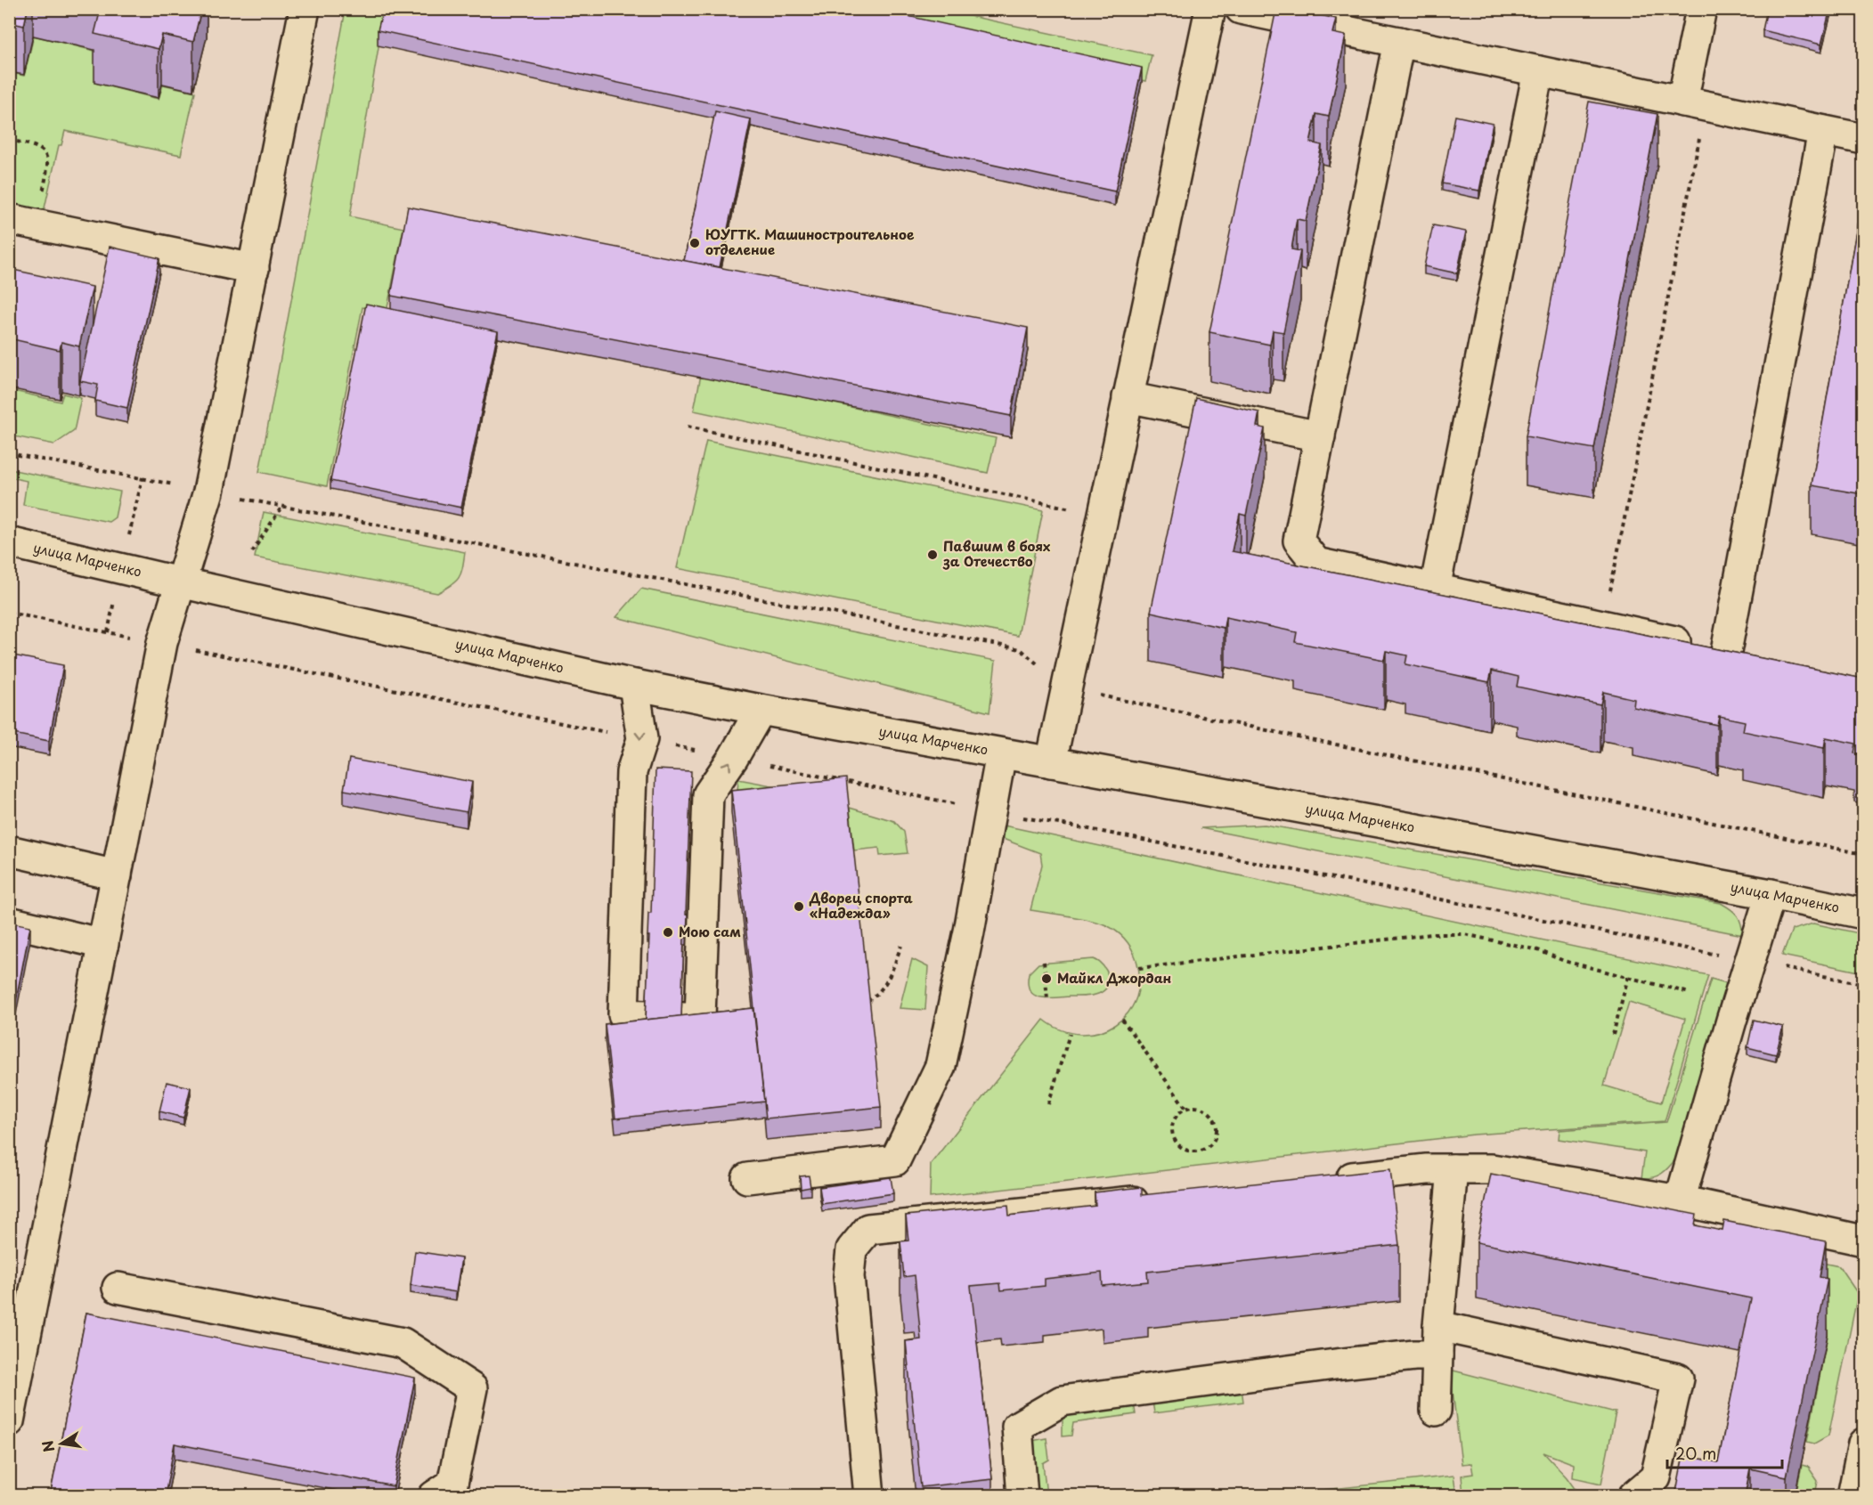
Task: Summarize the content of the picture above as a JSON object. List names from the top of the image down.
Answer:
{
  "streets": {
    "street": ["улица Марченко"]
  },
  "places": [
    "ЮУГТК. Машиностроительное отделение",
    "Павшим в боях за Отечество",
    "Дворец спорта «Надежда»",
    "Мою сам",
    "Майкл Джордан"
  ],
  "scale_bar": "20 m",
  "north": "left"
}
